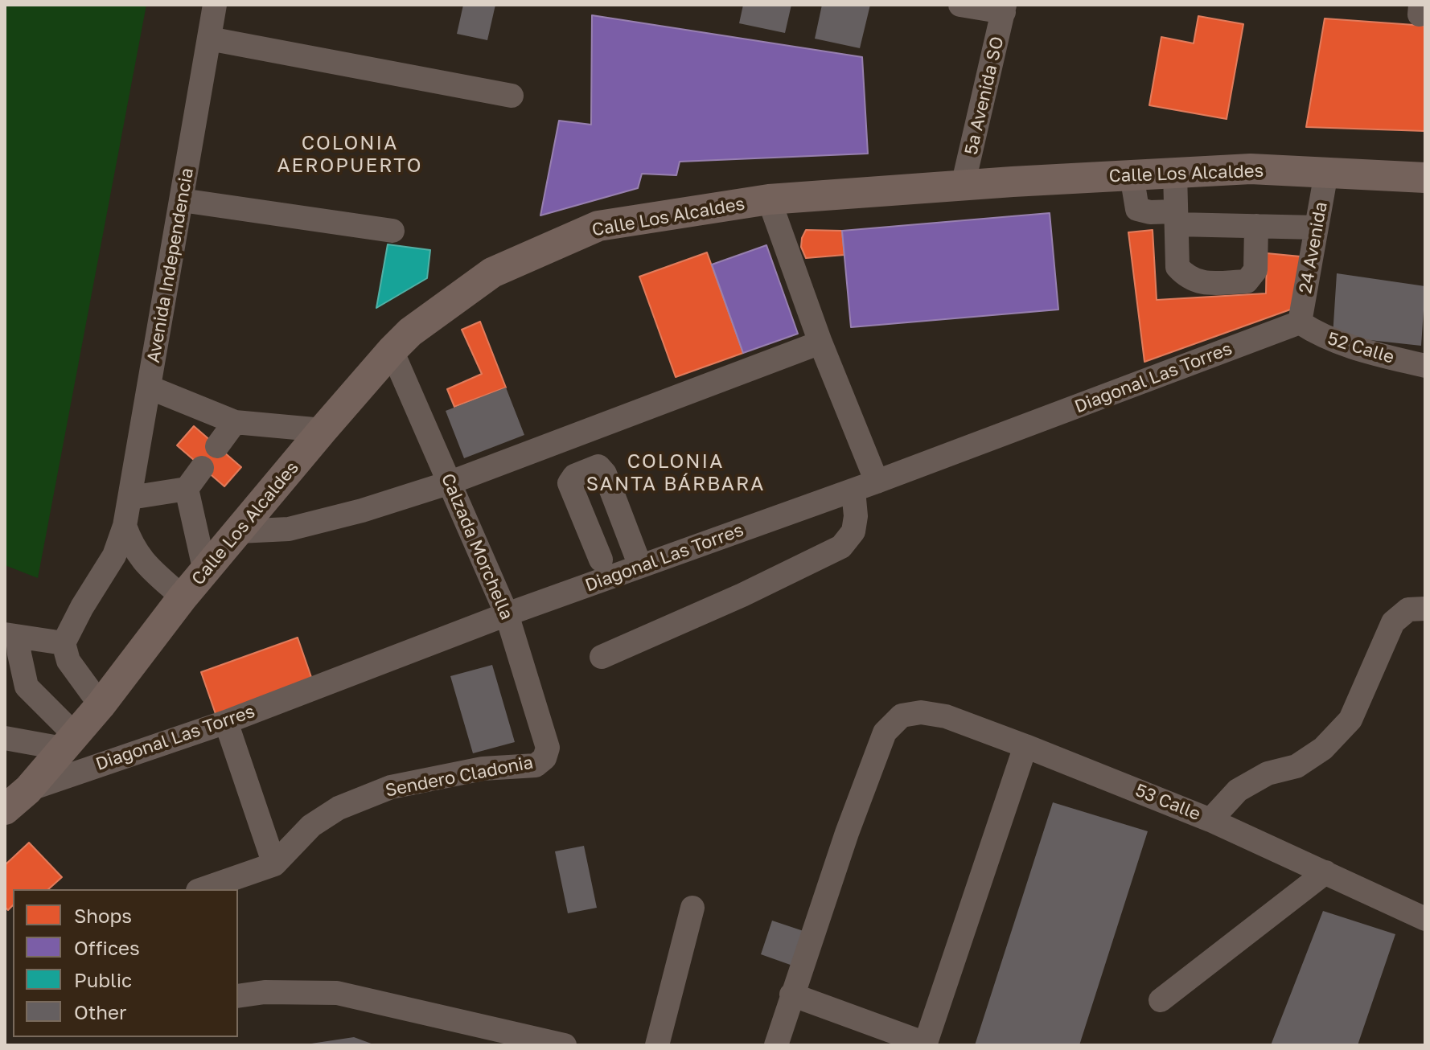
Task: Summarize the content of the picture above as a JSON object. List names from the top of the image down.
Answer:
{
  "streets": {
    "main road": ["Calle Los Alcaldes"],
    "street": [
      "5a Avenida SO",
      "24 Avenida",
      "Avenida Independencia",
      "52 Calle",
      "Diagonal Las Torres",
      "Calzada Morchella",
      "Sendero Cladonia",
      "53 Calle"
    ]
  },
  "crossings": [
    ["5a Avenida SO", "Calle Los Alcaldes"],
    ["Calle Los Alcaldes", "24 Avenida"],
    ["Calle Los Alcaldes", "Diagonal Las Torres"],
    ["Calle Los Alcaldes", "Calzada Morchella"],
    ["24 Avenida", "52 Calle"],
    ["24 Avenida", "Diagonal Las Torres"],
    ["52 Calle", "Diagonal Las Torres"],
    ["Diagonal Las Torres", "Calzada Morchella"],
    ["Calzada Morchella", "Sendero Cladonia"]
  ],
  "districts": ["COLONIA AEROPUERTO", "COLONIA SANTA BÁRBARA"],
  "legend": [
    "Shops",
    "Offices",
    "Public",
    "Other"
  ]
}
